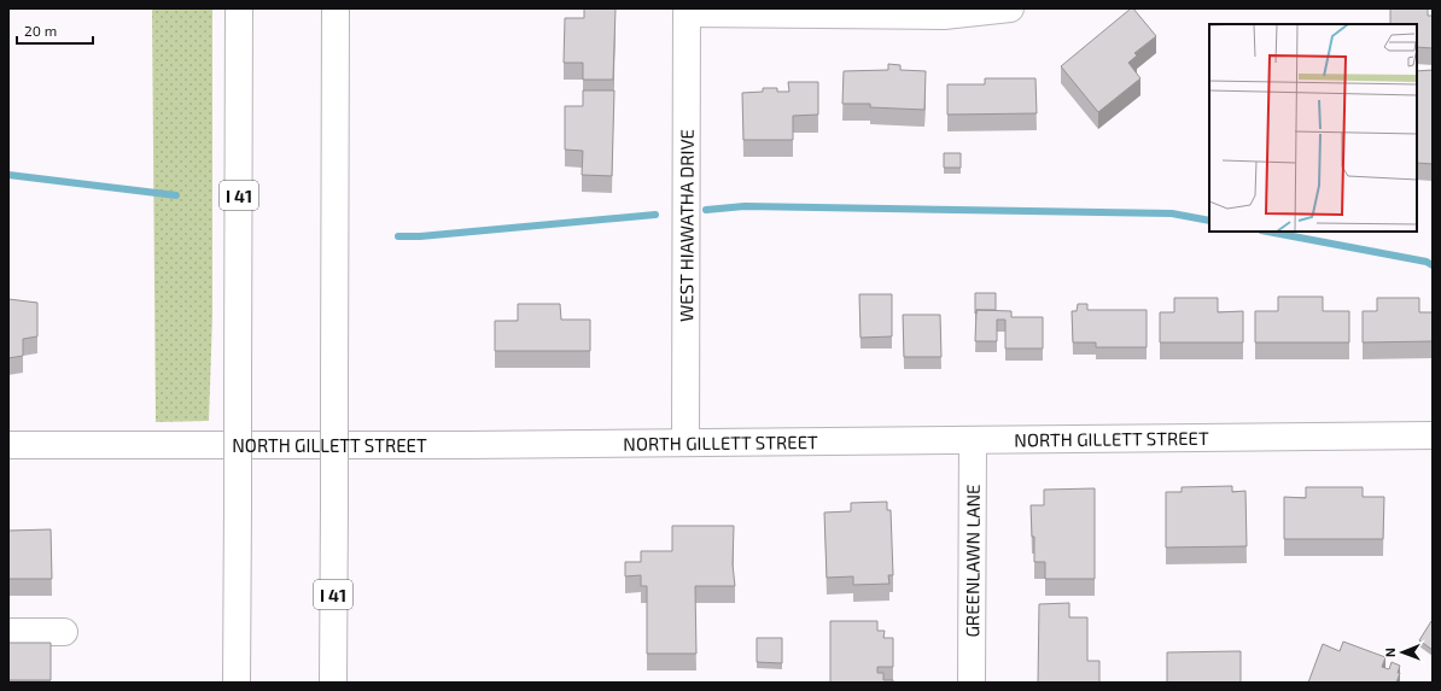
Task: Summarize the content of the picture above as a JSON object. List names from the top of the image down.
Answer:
{
  "streets": {
    "main road": [
      "I 41",
      "WEST HIAWATHA DRIVE",
      "NORTH GILLETT STREET",
      "GREENLAWN LANE"
    ]
  },
  "crossings": [
    ["WEST HIAWATHA DRIVE", "NORTH GILLETT STREET"],
    ["NORTH GILLETT STREET", "GREENLAWN LANE"]
  ],
  "scale_bar": "20 m",
  "north": "left"
}
